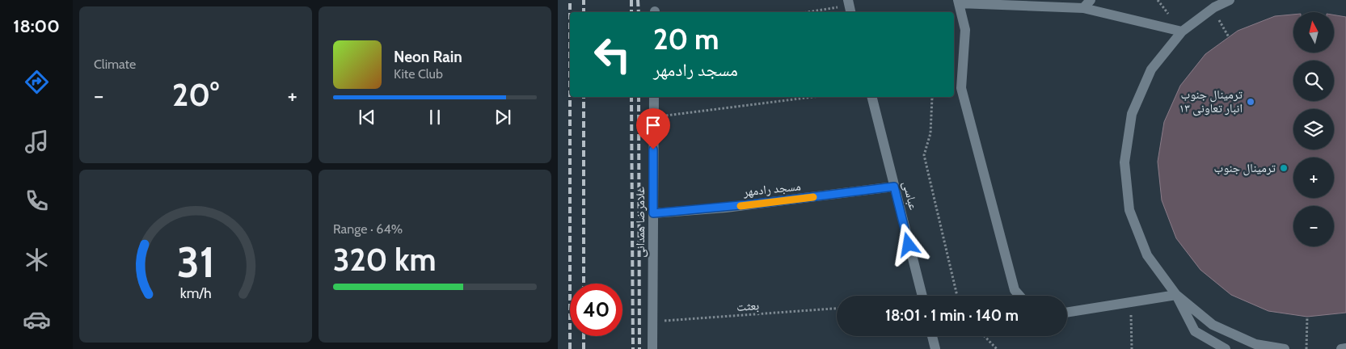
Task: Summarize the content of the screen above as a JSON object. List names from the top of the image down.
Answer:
{
  "streets": {
    "street": ["مسجد رادمهر", "عباسی", "غلامرضا همدانی"],
    "path": ["بعثت"]
  },
  "crossings": [
    ["مسجد رادمهر", "عباسی"],
    ["مسجد رادمهر", "غلامرضا همدانی"],
    ["غلامرضا همدانی", "بعثت"]
  ],
  "places": ["ترمینال جنوب انبار تعاونی ۱۳", "ترمینال جنوب"],
  "north": "top",
  "page": {
    "tabs": "18:00",
    "tile": [
      "Climate",
      ["Range · 64%", "320 km"]
    ],
    "map_buttons": ["+", "−"],
    "turn": ["20 m", "مسجد رادمهر"],
    "song": ["Neon Rain", "Kite Club"],
    "heat": ["−", "20°", "+"],
    "limit": "40",
    "trip": "18:01 · 1 min · 140 m",
    "gauge": ["31", "km/h"]
  }
}
